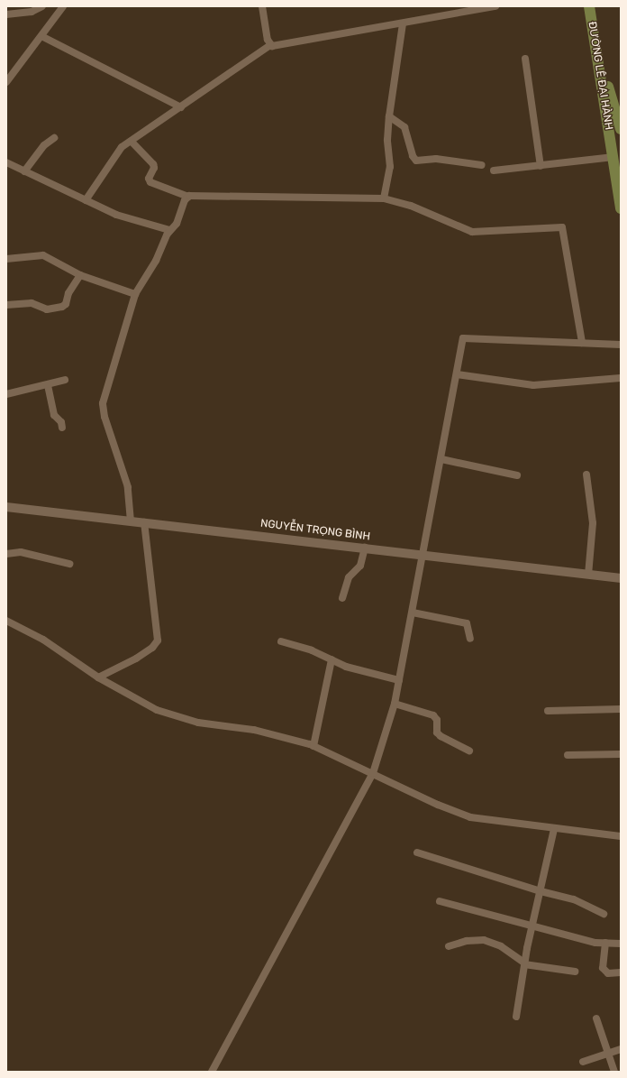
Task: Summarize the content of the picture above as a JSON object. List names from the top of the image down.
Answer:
{
  "streets": {
    "main road": ["ĐƯỜNG LÊ ĐẠI HÀNH"],
    "street": ["NGUYỄN TRỌNG BÌNH"]
  }
}
